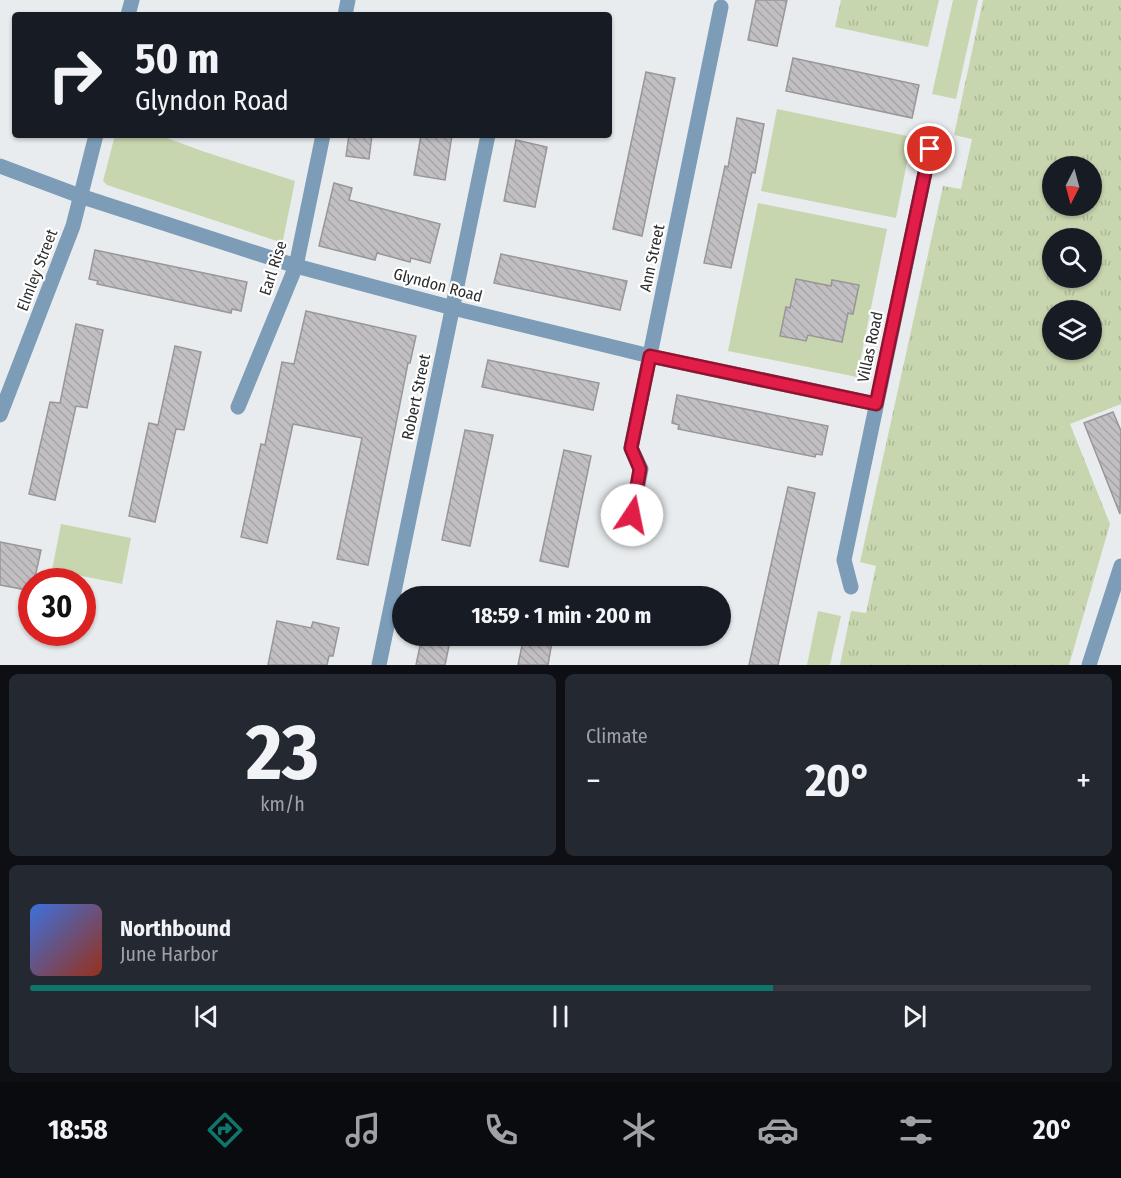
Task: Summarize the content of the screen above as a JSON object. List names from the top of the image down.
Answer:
{
  "streets": {
    "street": [
      "Ann Street",
      "Earl Rise",
      "Elmley Street",
      "Glyndon Road",
      "Villas Road",
      "Robert Street"
    ]
  },
  "crossings": [
    ["Ann Street", "Glyndon Road"],
    ["Earl Rise", "Glyndon Road"],
    ["Elmley Street", "Glyndon Road"],
    ["Glyndon Road", "Villas Road"],
    ["Glyndon Road", "Robert Street"]
  ],
  "north": "bottom",
  "page": {
    "turn": ["50 m", "Glyndon Road"],
    "limit": "30",
    "trip": "18:59 · 1 min · 200 m",
    "tile": [
      ["23", "km/h"],
      "Climate"
    ],
    "heat": ["−", "20°", "+"],
    "song": ["Northbound", "June Harbor"],
    "tabs": ["18:58", "20°"]
  }
}
